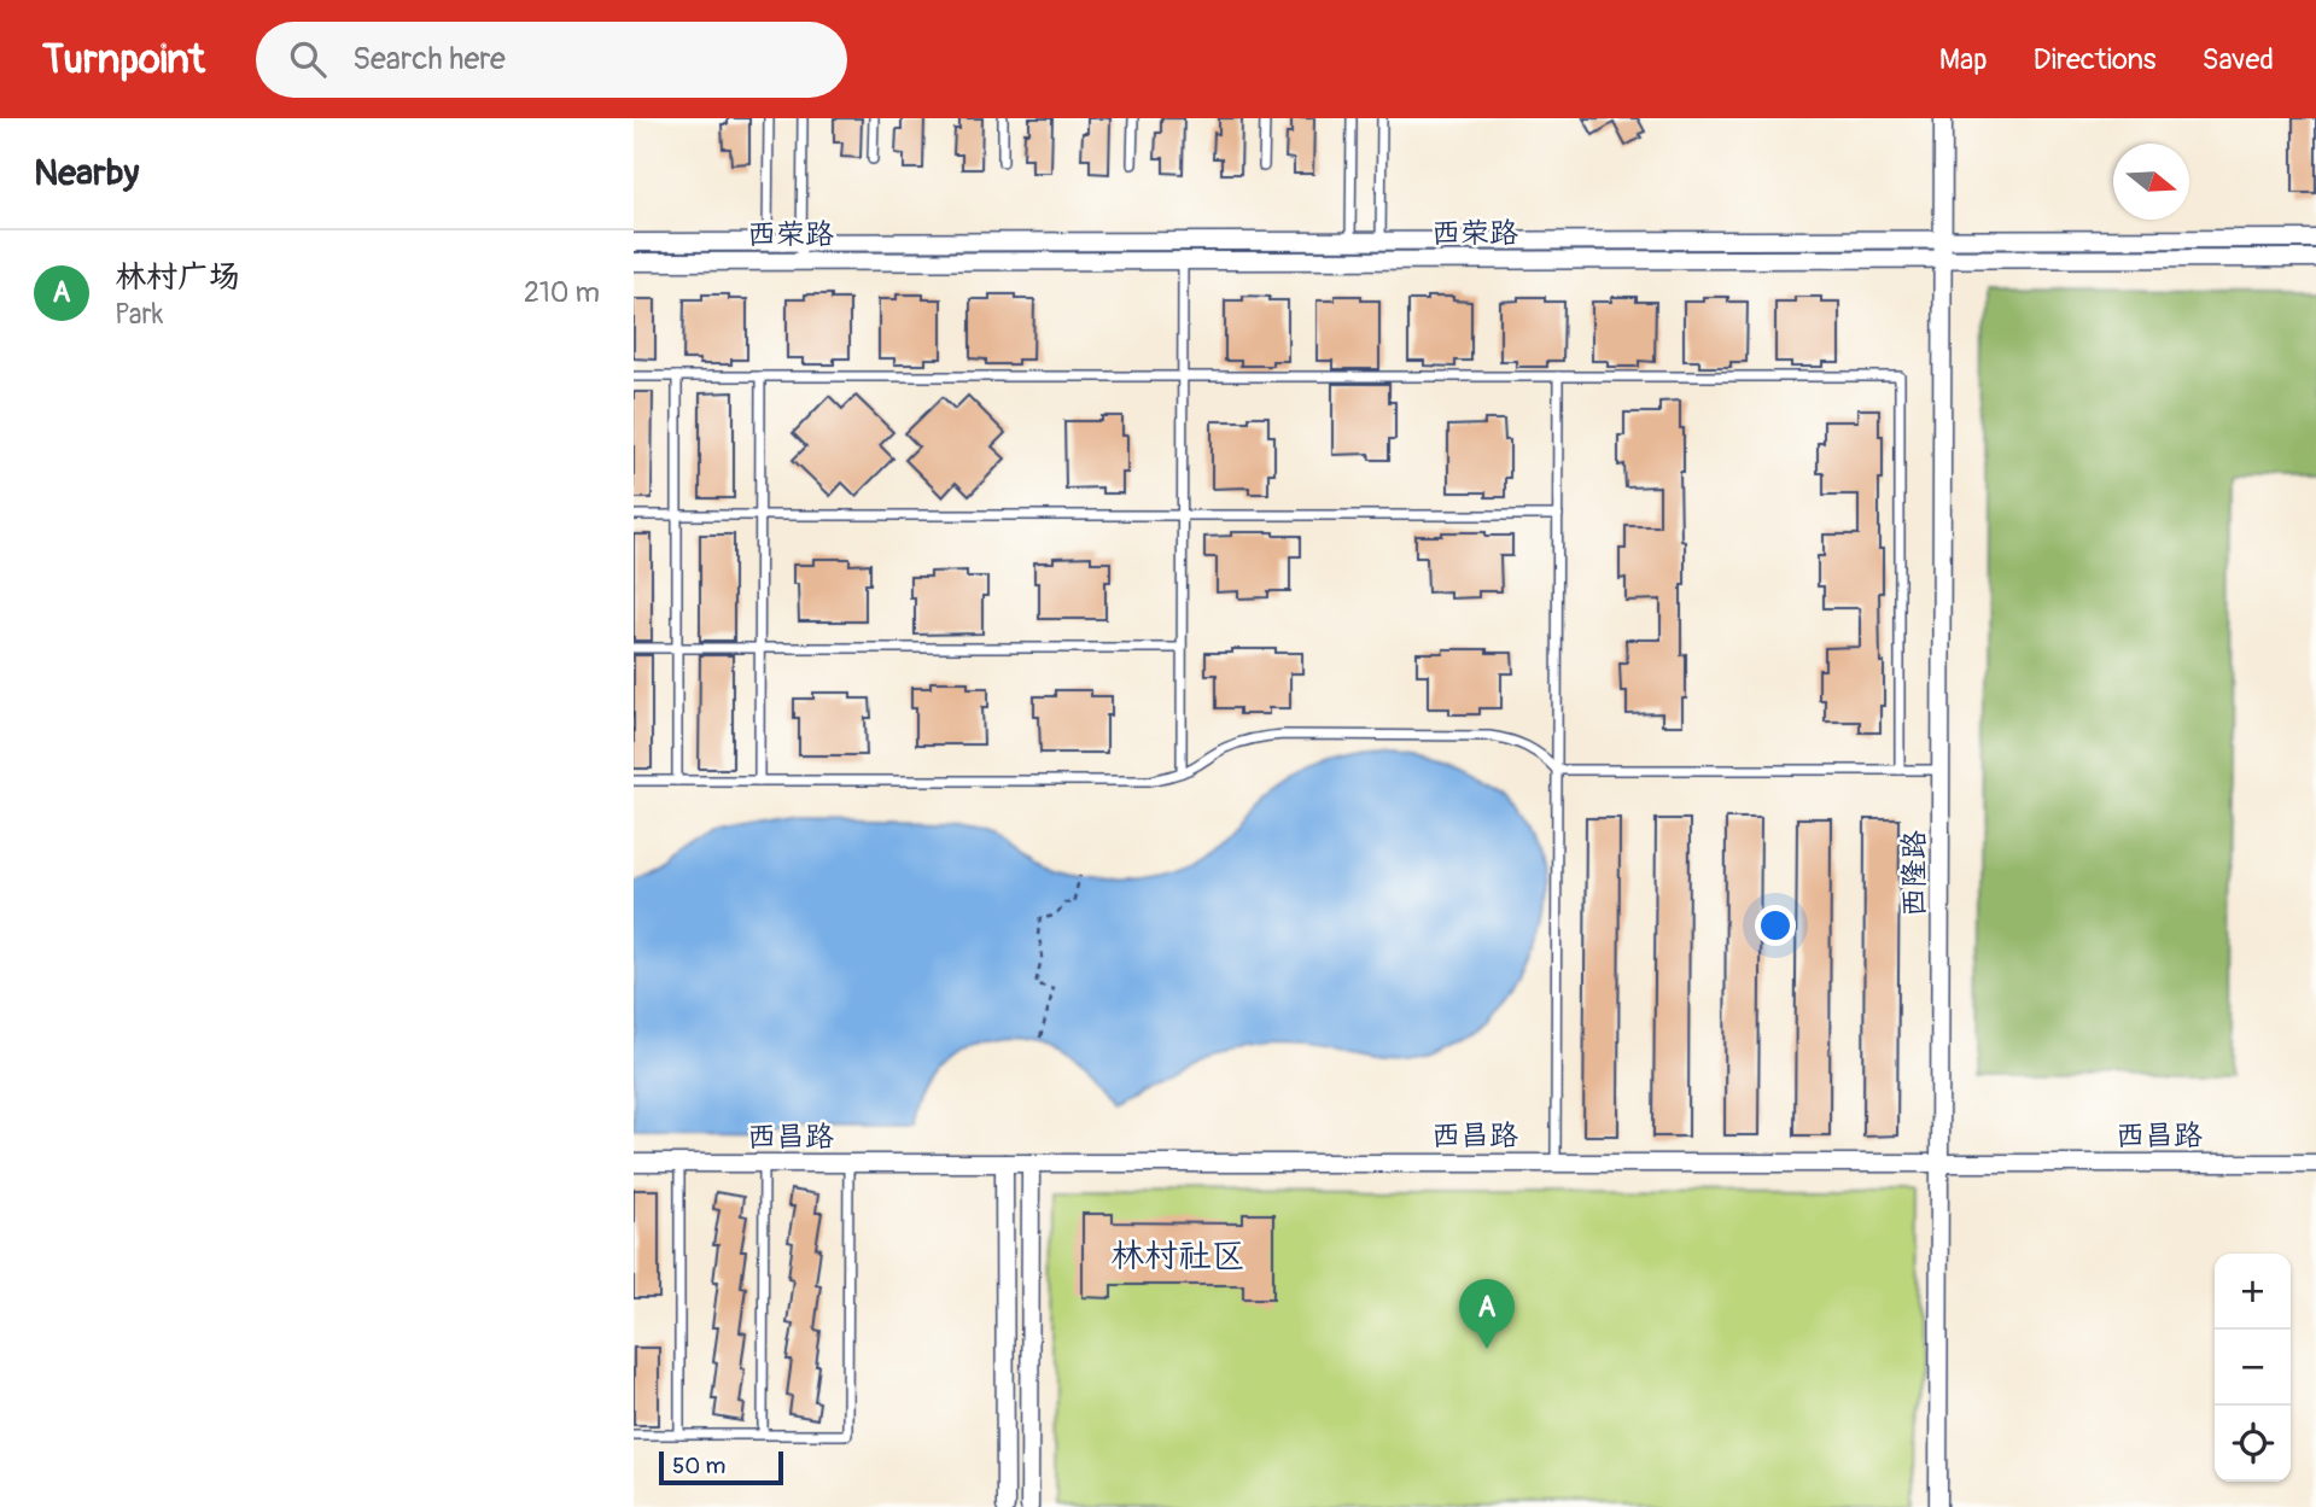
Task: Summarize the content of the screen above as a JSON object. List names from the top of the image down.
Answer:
{
  "streets": {
    "street": ["西荣路", "西隆路", "西昌路"]
  },
  "crossings": [
    ["西荣路", "西隆路"],
    ["西隆路", "西昌路"]
  ],
  "districts": ["林村社区"],
  "scale_bar": "50 m",
  "north": "right",
  "page": {
    "header": "Turnpoint",
    "search": "Search here",
    "nav": ["Map", "Directions", "Saved"],
    "heading": "Nearby",
    "list": [
      {
        "mark": "A",
        "name": "林村广场",
        "note": "Park",
        "value": "210 m"
      }
    ],
    "map_buttons": ["+", "−"],
    "pins": "A",
    "scale": "50 m"
  }
}
